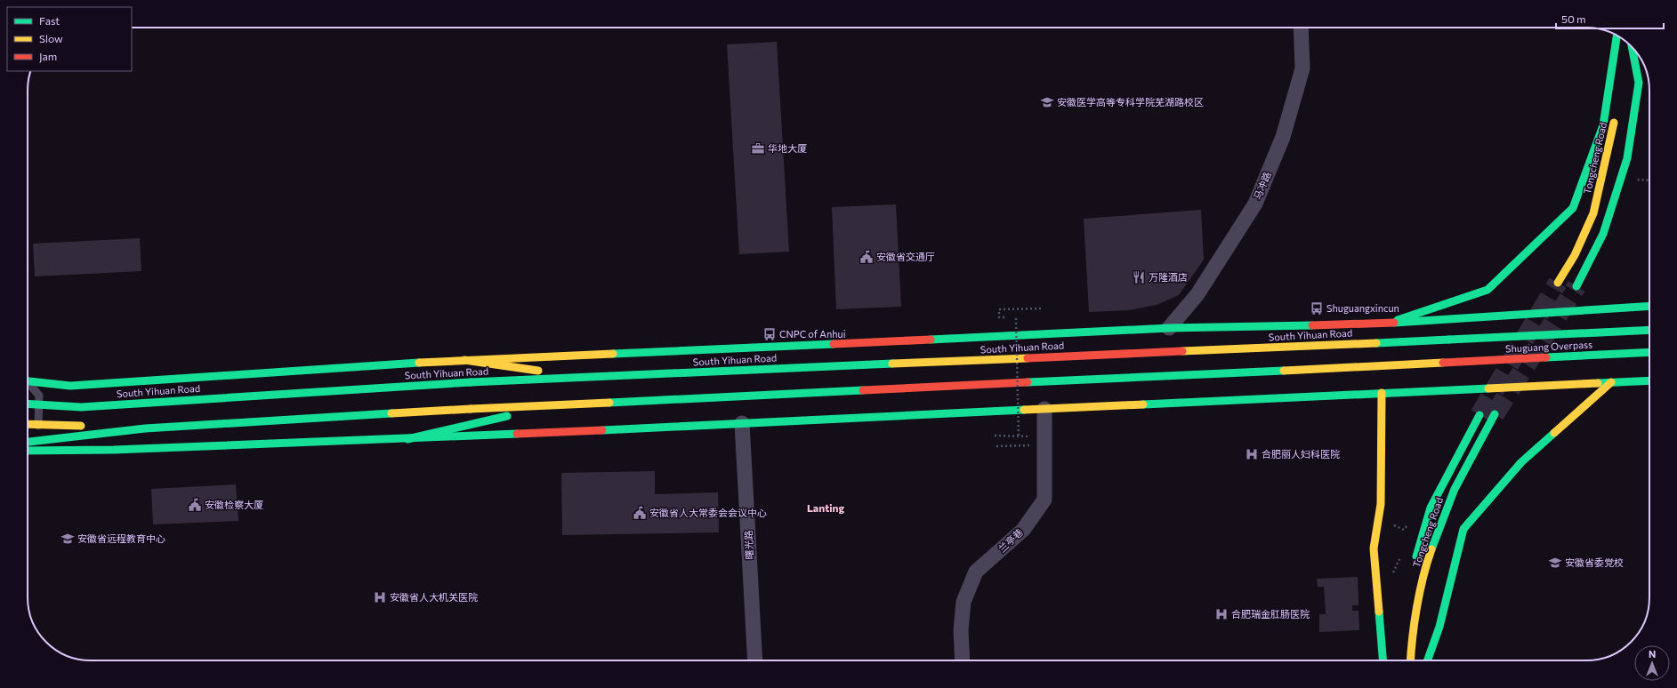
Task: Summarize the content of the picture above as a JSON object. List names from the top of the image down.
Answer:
{
  "streets": {
    "main road": ["Tongcheng Road", "South Yihuan Road", "Shuguang Overpass"],
    "street": ["马冲路", "兰亭巷", "曙光路"]
  },
  "crossings": [
    ["South Yihuan Road", "Shuguang Overpass"]
  ],
  "districts": ["Lanting"],
  "places": {
    "school or university": ["安徽医学高等专科学院芜湖路校区", "安徽省远程教育中心", "安徽省委党校"],
    "office": ["华地大厦"],
    "public building": ["安徽省交通厅", "安徽检察大厦", "安徽省人大常委会会议中心"],
    "restaurant": ["万隆酒店"],
    "bus stop": ["Shuguangxincun", "CNPC of Anhui"],
    "hospital": ["合肥丽人妇科医院", "安徽省人大机关医院", "合肥瑞金肛肠医院"]
  },
  "legend": ["Fast", "Slow", "Jam"],
  "scale_bar": "50 m",
  "north": "top"
}
